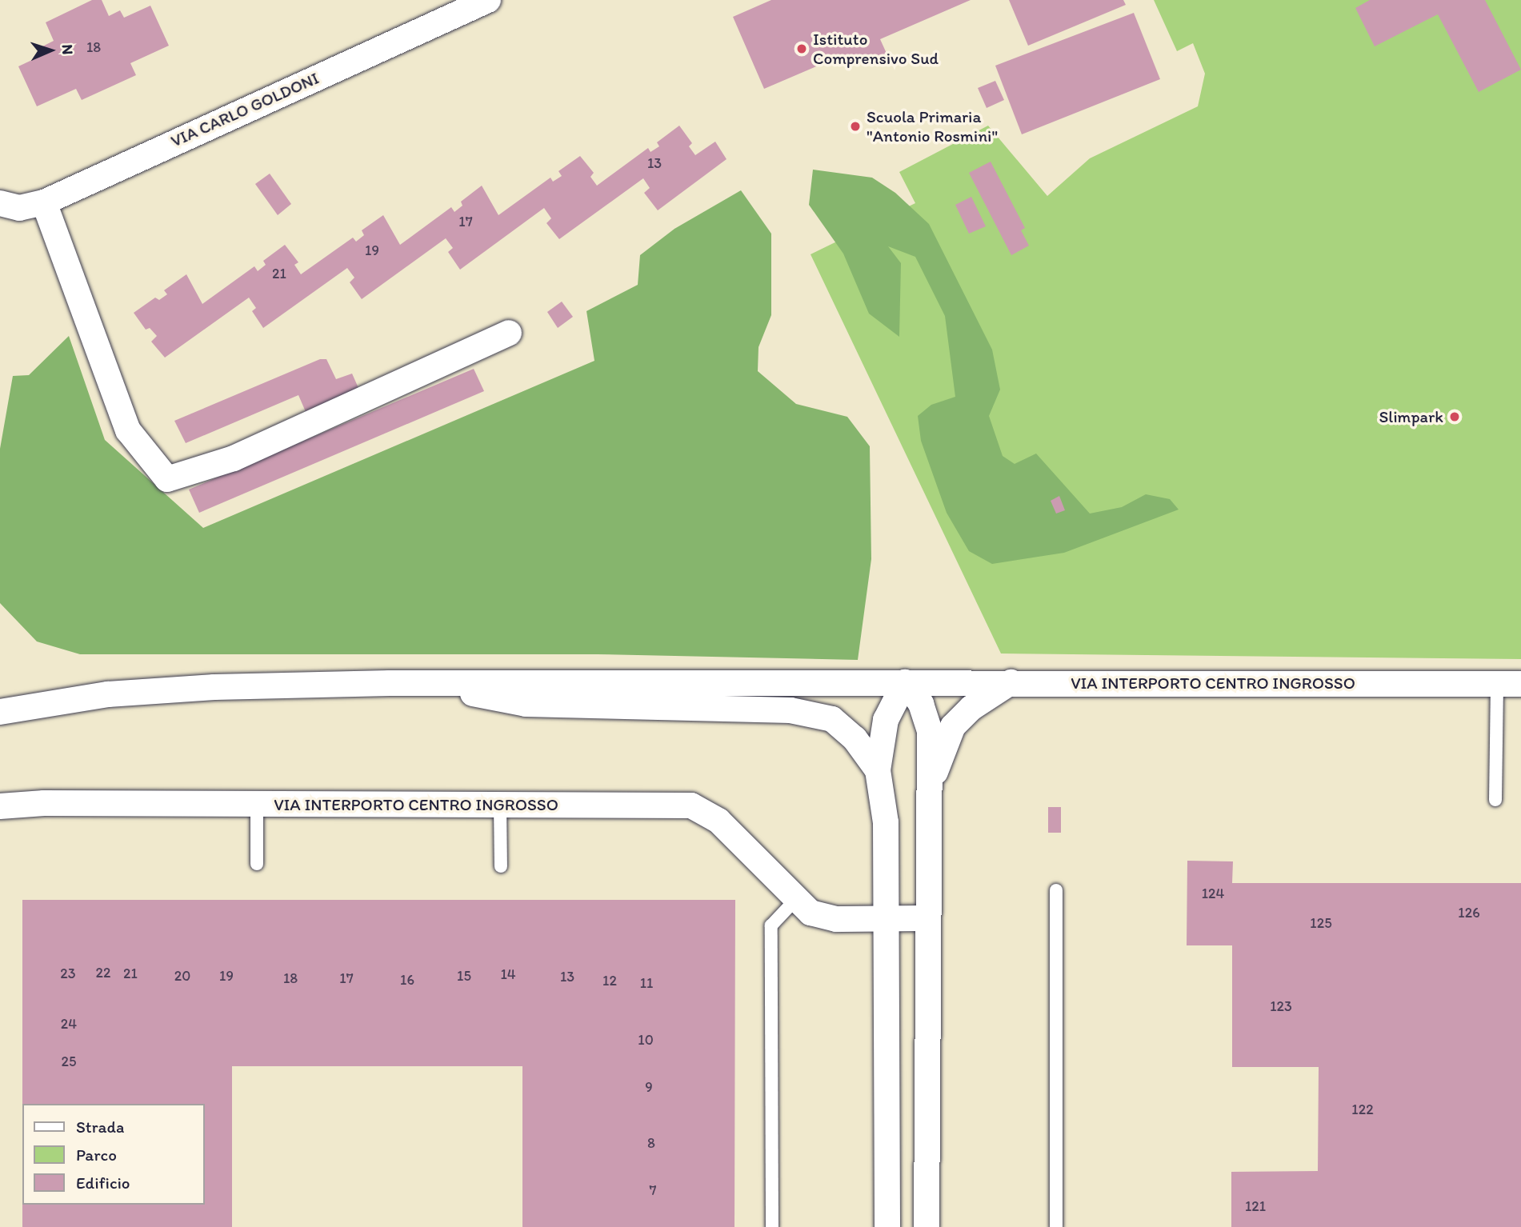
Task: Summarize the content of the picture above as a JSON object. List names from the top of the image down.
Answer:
{
  "streets": {
    "street": ["VIA CARLO GOLDONI", "VIA INTERPORTO CENTRO INGROSSO"]
  },
  "places": ["Istituto Comprensivo Sud", "Scuola Primaria \"Antonio Rosmini\"", "Slimpark"],
  "house_numbers": [
    "18",
    "13",
    "17",
    "19",
    "21",
    "124",
    "126",
    "125",
    "22",
    "23",
    "21",
    "14",
    "20",
    "19",
    "15",
    "13",
    "18",
    "17",
    "16",
    "12",
    "11",
    "123",
    "24",
    "10",
    "25",
    "9",
    "122",
    "8",
    "7",
    "121"
  ],
  "legend": ["Strada", "Parco", "Edificio"],
  "north": "right"
}
